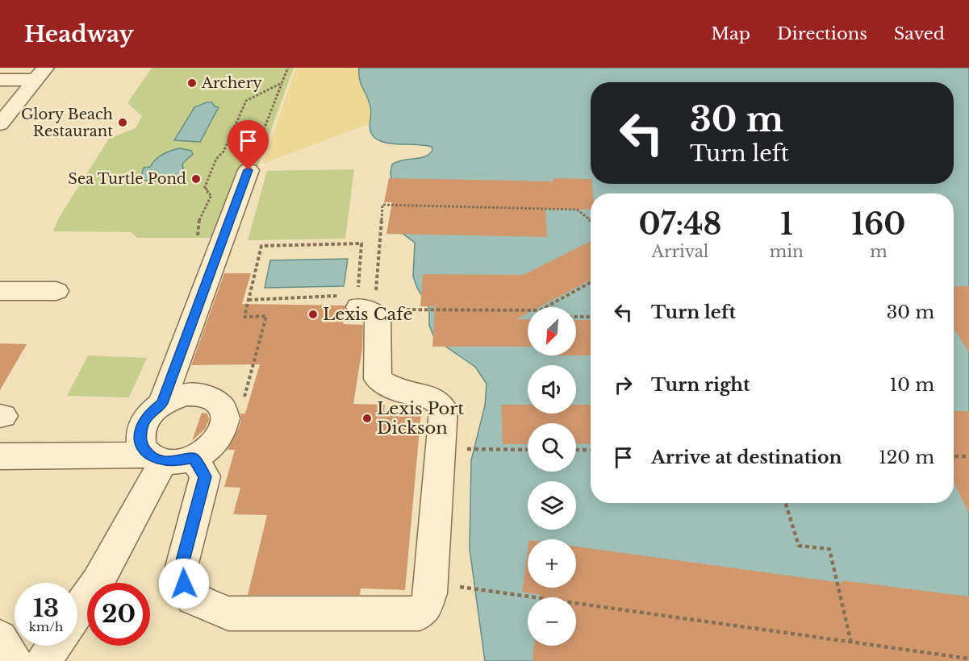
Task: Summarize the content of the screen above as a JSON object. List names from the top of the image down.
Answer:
{
  "places": [
    "Archery",
    "Glory Beach Restaurant",
    "Sea Turtle Pond",
    "Lexis Cafe",
    "Lexis Port Dickson"
  ],
  "north": "bottom left",
  "page": {
    "header": "Headway",
    "nav": ["Map", "Directions", "Saved"],
    "turn": ["30 m", "Turn left"],
    "eta": [
      "07:48",
      "Arrival",
      "1",
      "min",
      "160",
      "m"
    ],
    "list": [
      {
        "name": "Turn left",
        "value": "30 m"
      },
      {
        "name": "Turn right",
        "value": "10 m"
      },
      {
        "name": "Arrive at destination",
        "value": "120 m"
      }
    ],
    "map_buttons": ["+", "−"],
    "speed": "13 km/h",
    "limit": "20"
  }
}
